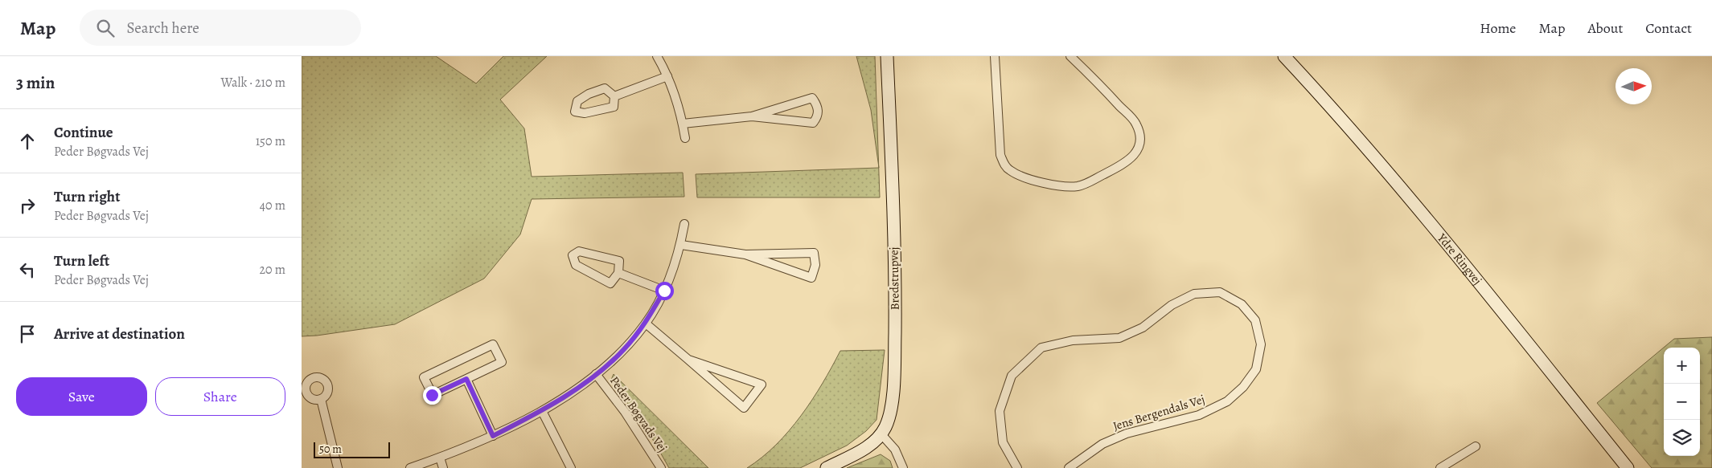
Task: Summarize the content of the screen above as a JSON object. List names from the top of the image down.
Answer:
{
  "streets": {
    "street": [
      "Ydre Ringvej",
      "Bredstrupvej",
      "Jens Bergendals Vej",
      "Peder Bøgvads Vej"
    ]
  },
  "scale_bar": "50 m",
  "north": "right",
  "page": {
    "header": "Map",
    "search": "Search here",
    "nav": [
      "Home",
      "Map",
      "About",
      "Contact"
    ],
    "heading": ["3 min", "Walk · 210 m"],
    "list": [
      ["Continue", "Peder Bøgvads Vej", "150 m"],
      ["Turn right", "Peder Bøgvads Vej", "40 m"],
      ["Turn left", "Peder Bøgvads Vej", "20 m"],
      "Arrive at destination"
    ],
    "map_buttons": ["+", "−"],
    "buttons": ["Save", "Share"],
    "scale": "50 m"
  }
}
